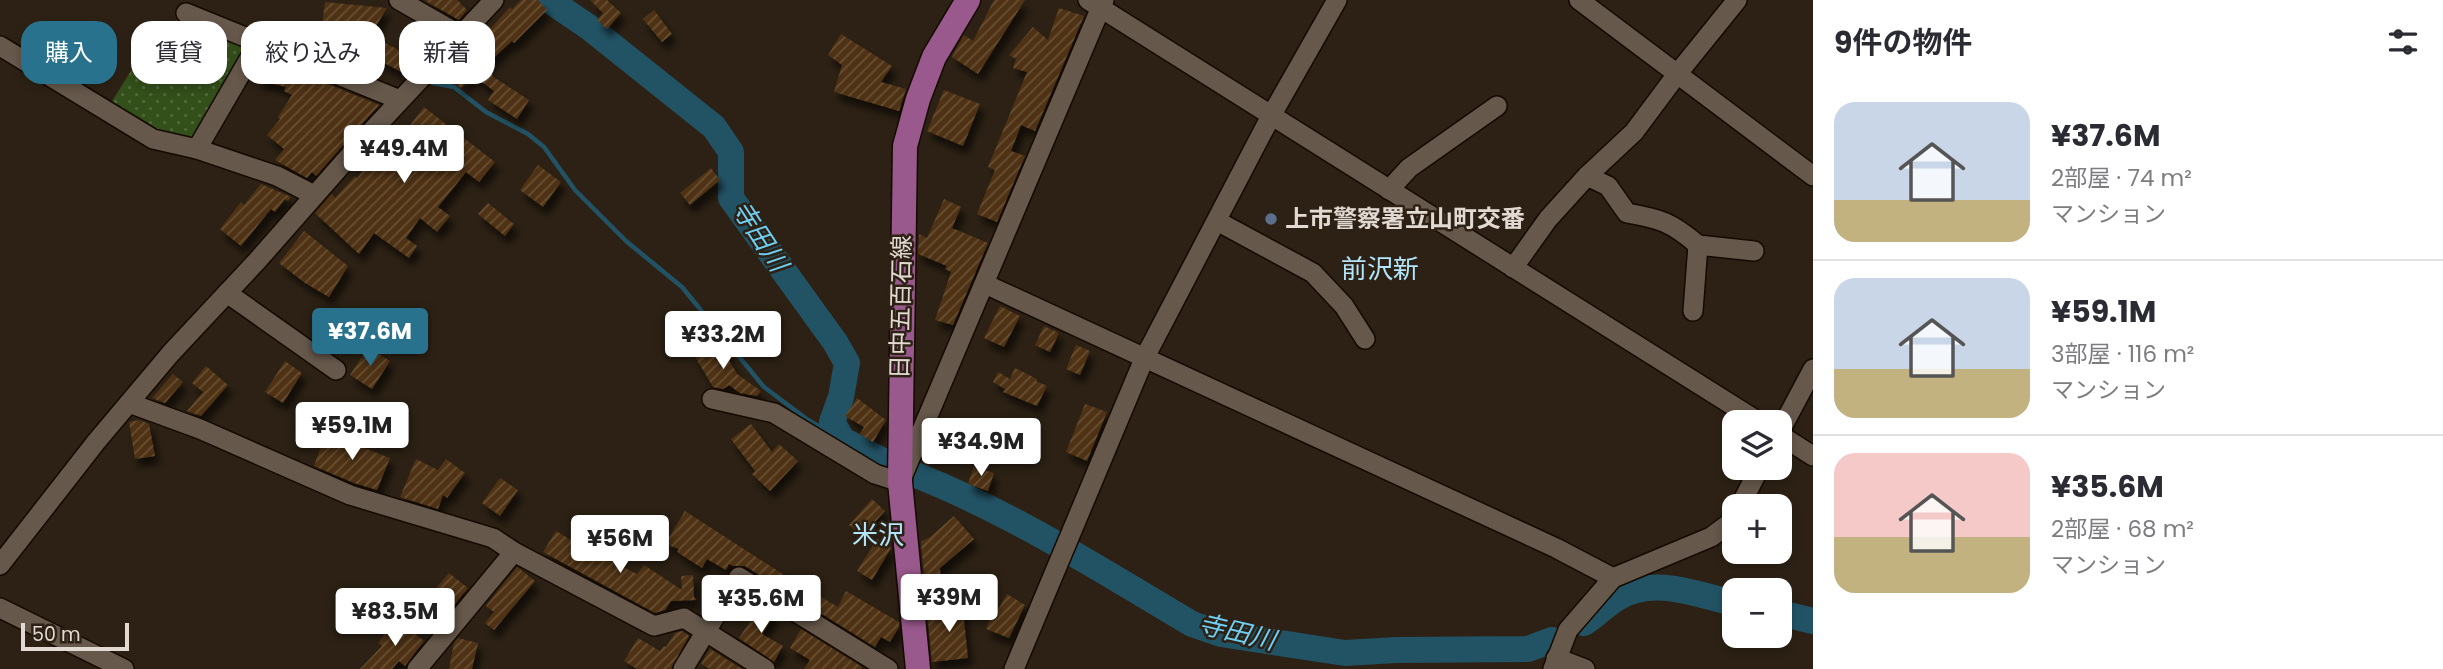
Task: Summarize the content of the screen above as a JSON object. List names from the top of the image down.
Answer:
{
  "streets": {
    "main road": ["日中五百石線"]
  },
  "districts": ["前沢新", "米沢"],
  "water": ["寺田川"],
  "places": ["上市警察署立山町交番"],
  "scale_bar": "50 m",
  "page": {
    "heading": "9件の物件",
    "chip": [
      "購入",
      "賃貸",
      "絞り込み",
      "新着"
    ],
    "list": [
      {
        "name": "¥37.6M",
        "note": "2部屋 · 74 m² · マンション"
      },
      {
        "name": "¥59.1M",
        "note": "3部屋 · 116 m² · マンション"
      },
      {
        "name": "¥35.6M",
        "note": "2部屋 · 68 m² · マンション"
      }
    ],
    "price": [
      "¥49.4M",
      "¥37.6M",
      "¥33.2M",
      "¥59.1M",
      "¥34.9M",
      "¥56M",
      "¥39M",
      "¥35.6M",
      "¥83.5M"
    ],
    "map_buttons": ["+", "−"],
    "scale": "50 m"
  }
}
